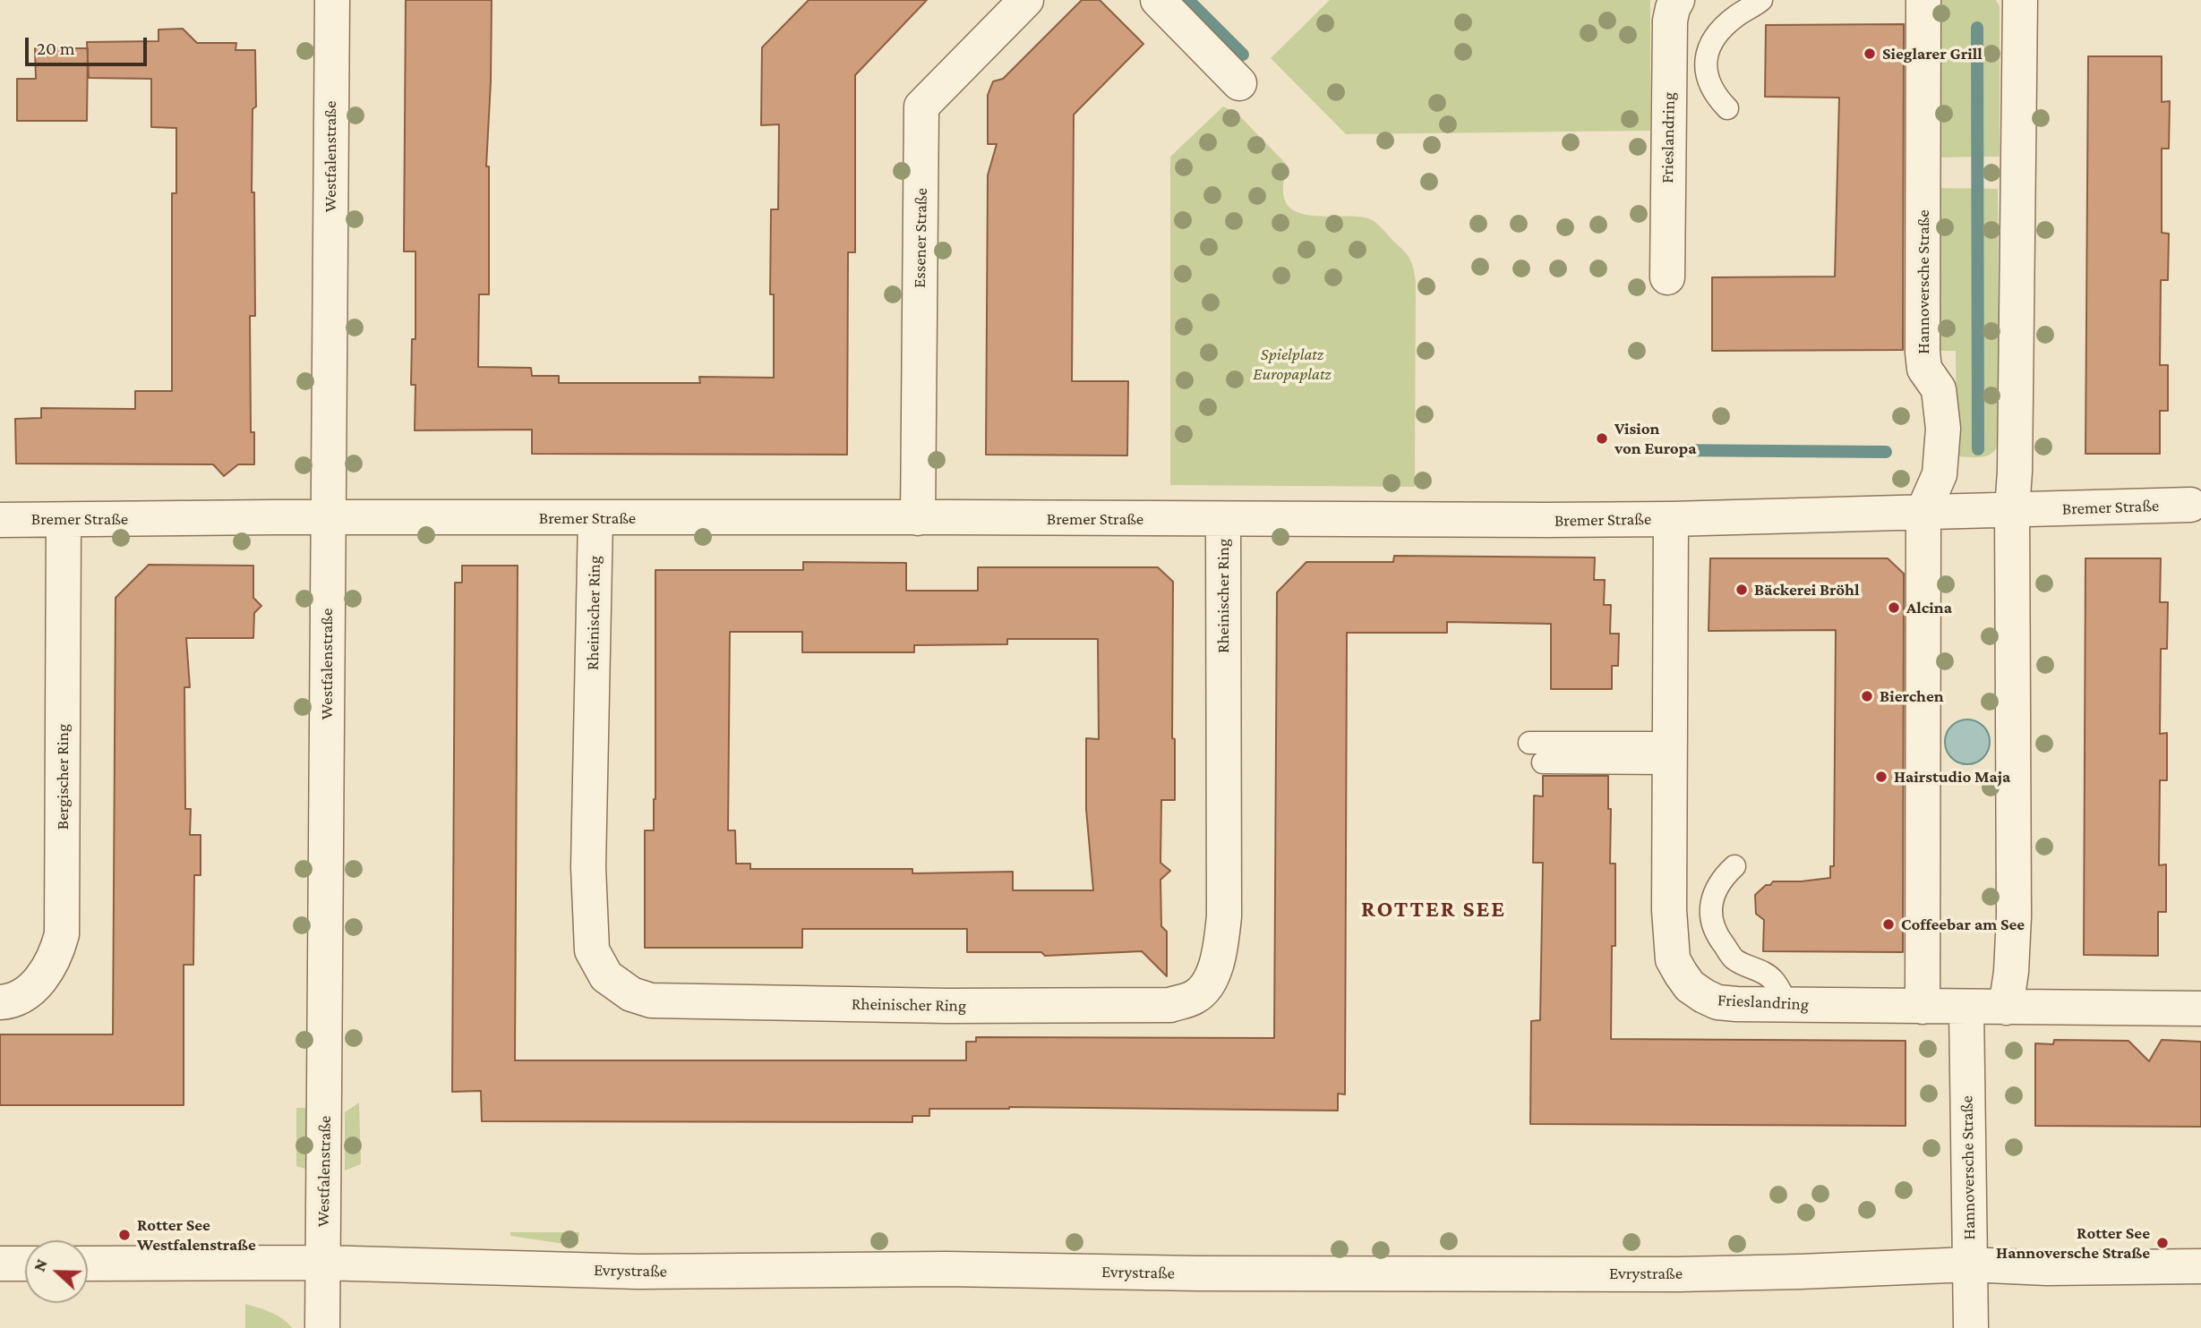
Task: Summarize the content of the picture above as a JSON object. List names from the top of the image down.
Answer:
{
  "streets": {
    "street": [
      "Frieslandring",
      "Westfalenstraße",
      "Essener Straße",
      "Hannoversche Straße",
      "Bremer Straße",
      "Rheinischer Ring",
      "Bergischer Ring",
      "Evrystraße"
    ]
  },
  "crossings": [
    ["Frieslandring", "Hannoversche Straße"],
    ["Frieslandring", "Bremer Straße"],
    ["Westfalenstraße", "Bremer Straße"],
    ["Westfalenstraße", "Evrystraße"],
    ["Essener Straße", "Bremer Straße"],
    ["Hannoversche Straße", "Bremer Straße"],
    ["Hannoversche Straße", "Evrystraße"],
    ["Bremer Straße", "Rheinischer Ring"],
    ["Bremer Straße", "Bergischer Ring"]
  ],
  "districts": ["ROTTER SEE"],
  "parks": ["Spielplatz Europaplatz"],
  "places": [
    "Sieglarer Grill",
    "Vision von Europa",
    "Bäckerei Bröhl",
    "Alcina",
    "Bierchen",
    "Hairstudio Maja",
    "Coffeebar am See",
    "Rotter See Westfalenstraße",
    "Rotter See Hannoversche Straße"
  ],
  "scale_bar": "20 m",
  "north": "left"
}
